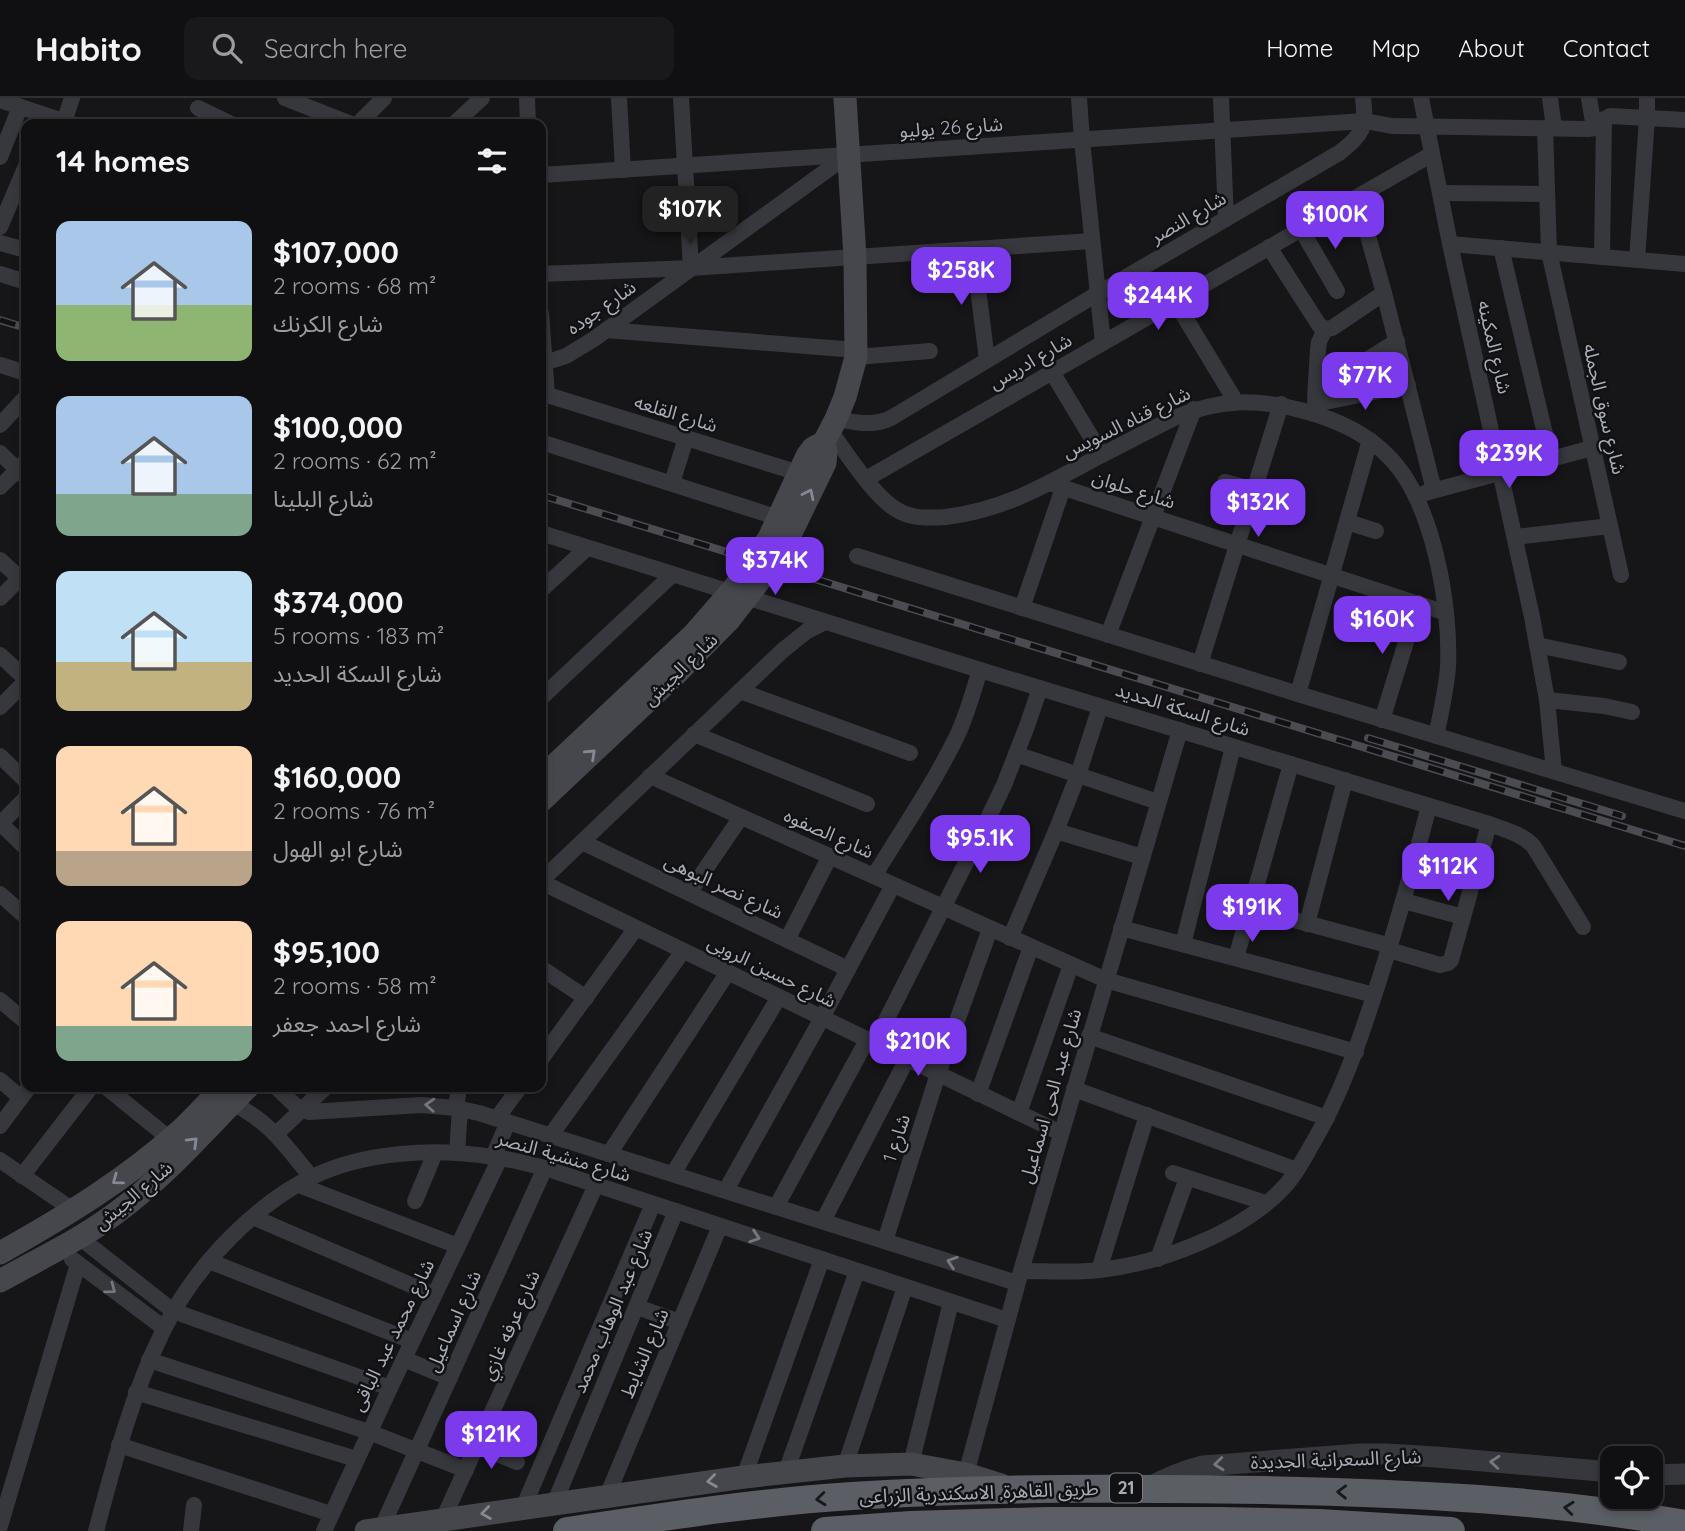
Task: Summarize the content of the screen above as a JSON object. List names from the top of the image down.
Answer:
{
  "streets": {
    "highway": ["21", "طريق القاهرة, الاسكندرية الزراعى"],
    "main road": ["شارع الجيش"],
    "street": [
      "شارع 26 يوليو",
      "شارع النصر",
      "شارع جوده",
      "شارع المكينه",
      "شارع ادريس",
      "شارع سوق الجمله",
      "شارع القلعه",
      "شارع قناه السويس",
      "شارع حلوان",
      "شارع السكة الحديد",
      "شارع الصفوه",
      "شارع نصر البوهى",
      "شارع حسين الروبى",
      "شارع عبد الحى اسماعيل",
      "شارع 1",
      "شارع منشية النصر",
      "شارع عبد الوهاب محمد",
      "شارع اسماعيل",
      "شارع عرفه غازي",
      "شارع محمد عبد الباقى",
      "شارع الشايط",
      "شارع السعرانية الجديدة"
    ]
  },
  "crossings": [
    ["شارع 26 يوليو", "شارع النصر"],
    ["شارع 26 يوليو", "شارع جوده"],
    ["شارع 26 يوليو", "شارع المكينه"],
    ["شارع 26 يوليو", "شارع سوق الجمله"],
    ["شارع 26 يوليو", "شارع الجيش"],
    ["شارع النصر", "شارع قناه السويس"],
    ["شارع النصر", "شارع الجيش"],
    ["شارع جوده", "شارع الجيش"],
    ["شارع المكينه", "شارع ادريس"],
    ["شارع ادريس", "شارع قناه السويس"],
    ["شارع القلعه", "شارع الجيش"],
    ["شارع قناه السويس", "شارع حلوان"],
    ["شارع قناه السويس", "شارع الجيش"],
    ["شارع السكة الحديد", "شارع عبد الحى اسماعيل"],
    ["شارع السكة الحديد", "شارع منشية النصر"],
    ["شارع الصفوه", "شارع عبد الحى اسماعيل"],
    ["شارع الصفوه", "شارع 1"],
    ["شارع الصفوه", "شارع منشية النصر"],
    ["شارع حسين الروبى", "شارع عبد الحى اسماعيل"],
    ["شارع حسين الروبى", "شارع 1"],
    ["شارع عبد الحى اسماعيل", "شارع منشية النصر"],
    ["شارع 1", "شارع منشية النصر"],
    ["شارع منشية النصر", "شارع عبد الوهاب محمد"],
    ["شارع منشية النصر", "شارع اسماعيل"],
    ["شارع منشية النصر", "شارع عرفه غازي"],
    ["شارع منشية النصر", "شارع محمد عبد الباقى"],
    ["شارع منشية النصر", "شارع الشايط"],
    ["شارع السعرانية الجديدة", "طريق القاهرة, الاسكندرية الزراعى"]
  ],
  "one_way": ["شارع السعرانية الجديدة"],
  "page": {
    "header": "Habito",
    "search": "Search here",
    "nav": [
      "Home",
      "Map",
      "About",
      "Contact"
    ],
    "heading": "14 homes",
    "price": [
      "$107K",
      "$100K",
      "$258K",
      "$244K",
      "$77K",
      "$239K",
      "$132K",
      "$374K",
      "$160K",
      "$95.1K",
      "$112K",
      "$191K",
      "$210K",
      "$121K"
    ],
    "list": [
      {
        "name": "$107,000",
        "note": "2 rooms · 68 m² · شارع الكرنك"
      },
      {
        "name": "$100,000",
        "note": "2 rooms · 62 m² · شارع البلينا"
      },
      {
        "name": "$374,000",
        "note": "5 rooms · 183 m² · شارع السكة الحديد"
      },
      {
        "name": "$160,000",
        "note": "2 rooms · 76 m² · شارع ابو الهول"
      },
      {
        "name": "$95,100",
        "note": "2 rooms · 58 m² · شارع احمد جعفر"
      }
    ]
  }
}
